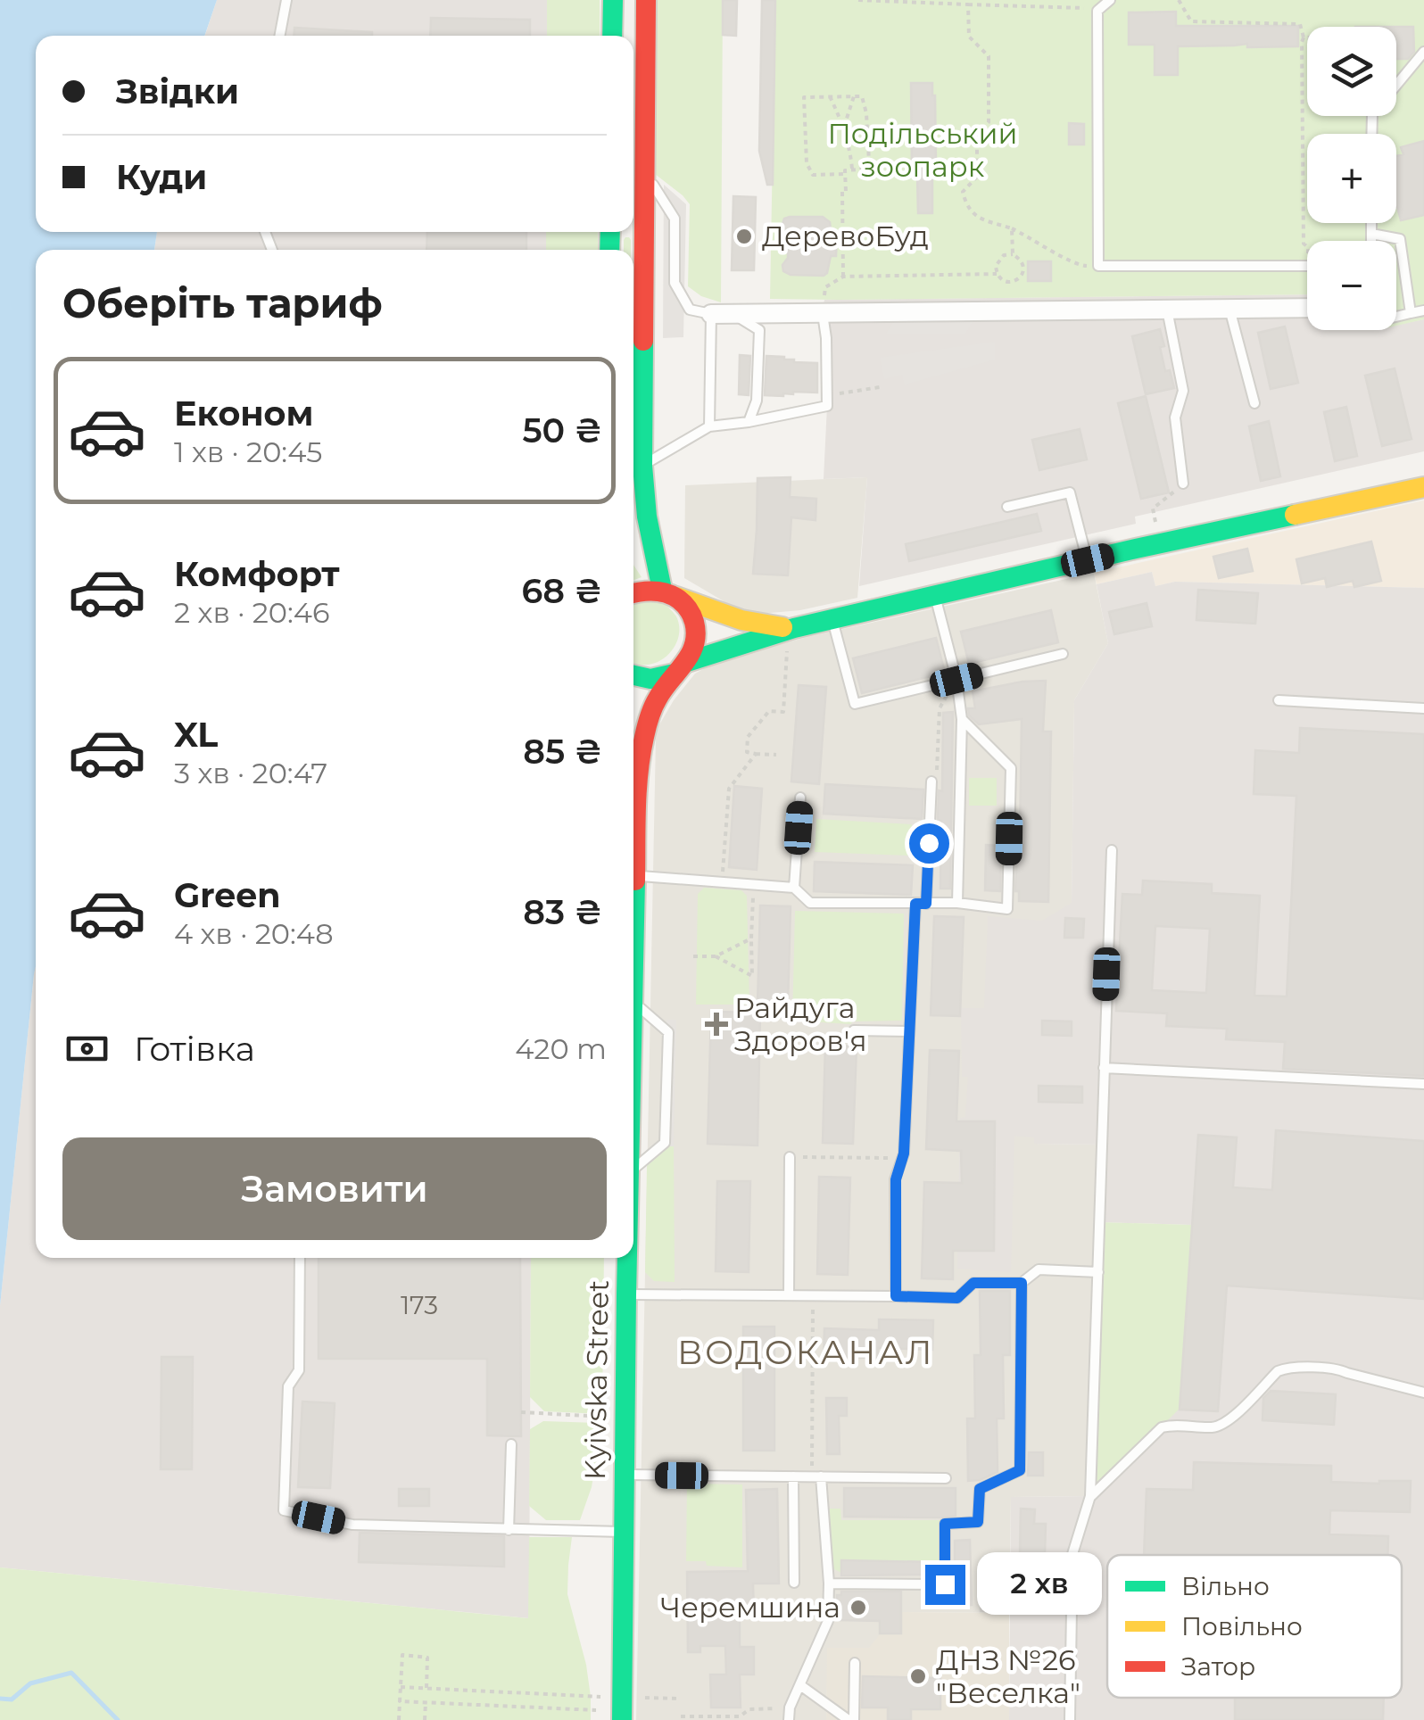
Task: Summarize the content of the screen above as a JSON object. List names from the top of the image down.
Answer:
{
  "streets": {
    "main road": ["Kyivska Street"]
  },
  "districts": ["ВОДОКАНАЛ"],
  "parks": ["Подільський зоопарк"],
  "places": {
    "other": ["ДеревоБуд", "Черемшина", "ДНЗ №26 \"Веселка\""],
    "health": ["Райдуга Здоров'я"]
  },
  "house_numbers": ["173"],
  "legend": ["Вільно", "Повільно", "Затор"],
  "page": {
    "map_buttons": ["+", "−"],
    "banner": ["Звідки", "Куди"],
    "heading": "Оберіть тариф",
    "list": [
      {
        "name": "Економ",
        "note": "1 хв · 20:45",
        "value": "50 ₴"
      },
      {
        "name": "Комфорт",
        "note": "2 хв · 20:46",
        "value": "68 ₴"
      },
      {
        "name": "XL",
        "note": "3 хв · 20:47",
        "value": "85 ₴"
      },
      {
        "name": "Green",
        "note": "4 хв · 20:48",
        "value": "83 ₴"
      }
    ],
    "pay": ["Готівка", "420 m"],
    "buttons": "Замовити",
    "bubble": "2 хв"
  }
}
